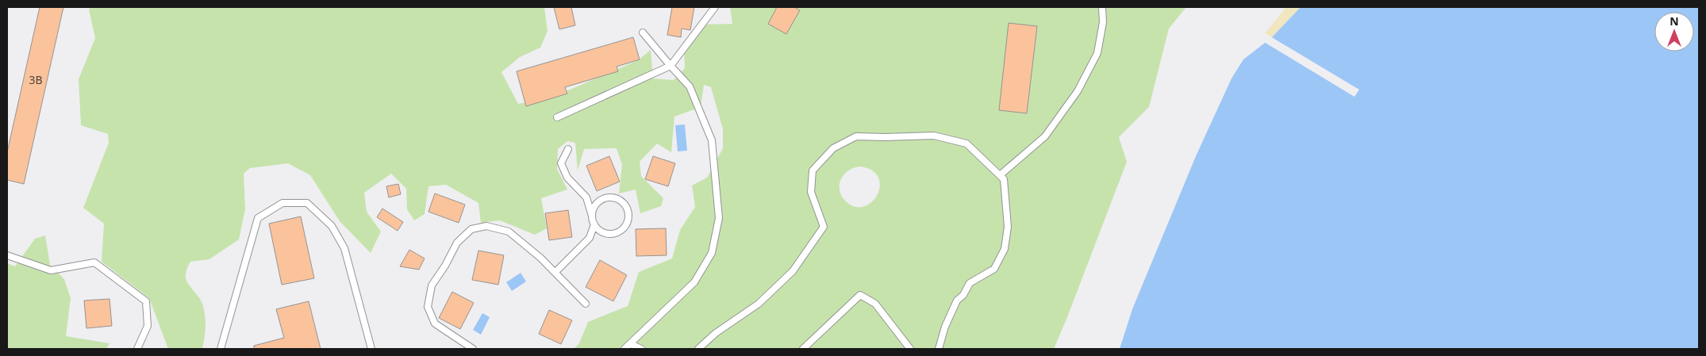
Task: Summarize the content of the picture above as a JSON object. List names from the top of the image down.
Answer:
{
  "house_numbers": ["3В"],
  "north": "top"
}
